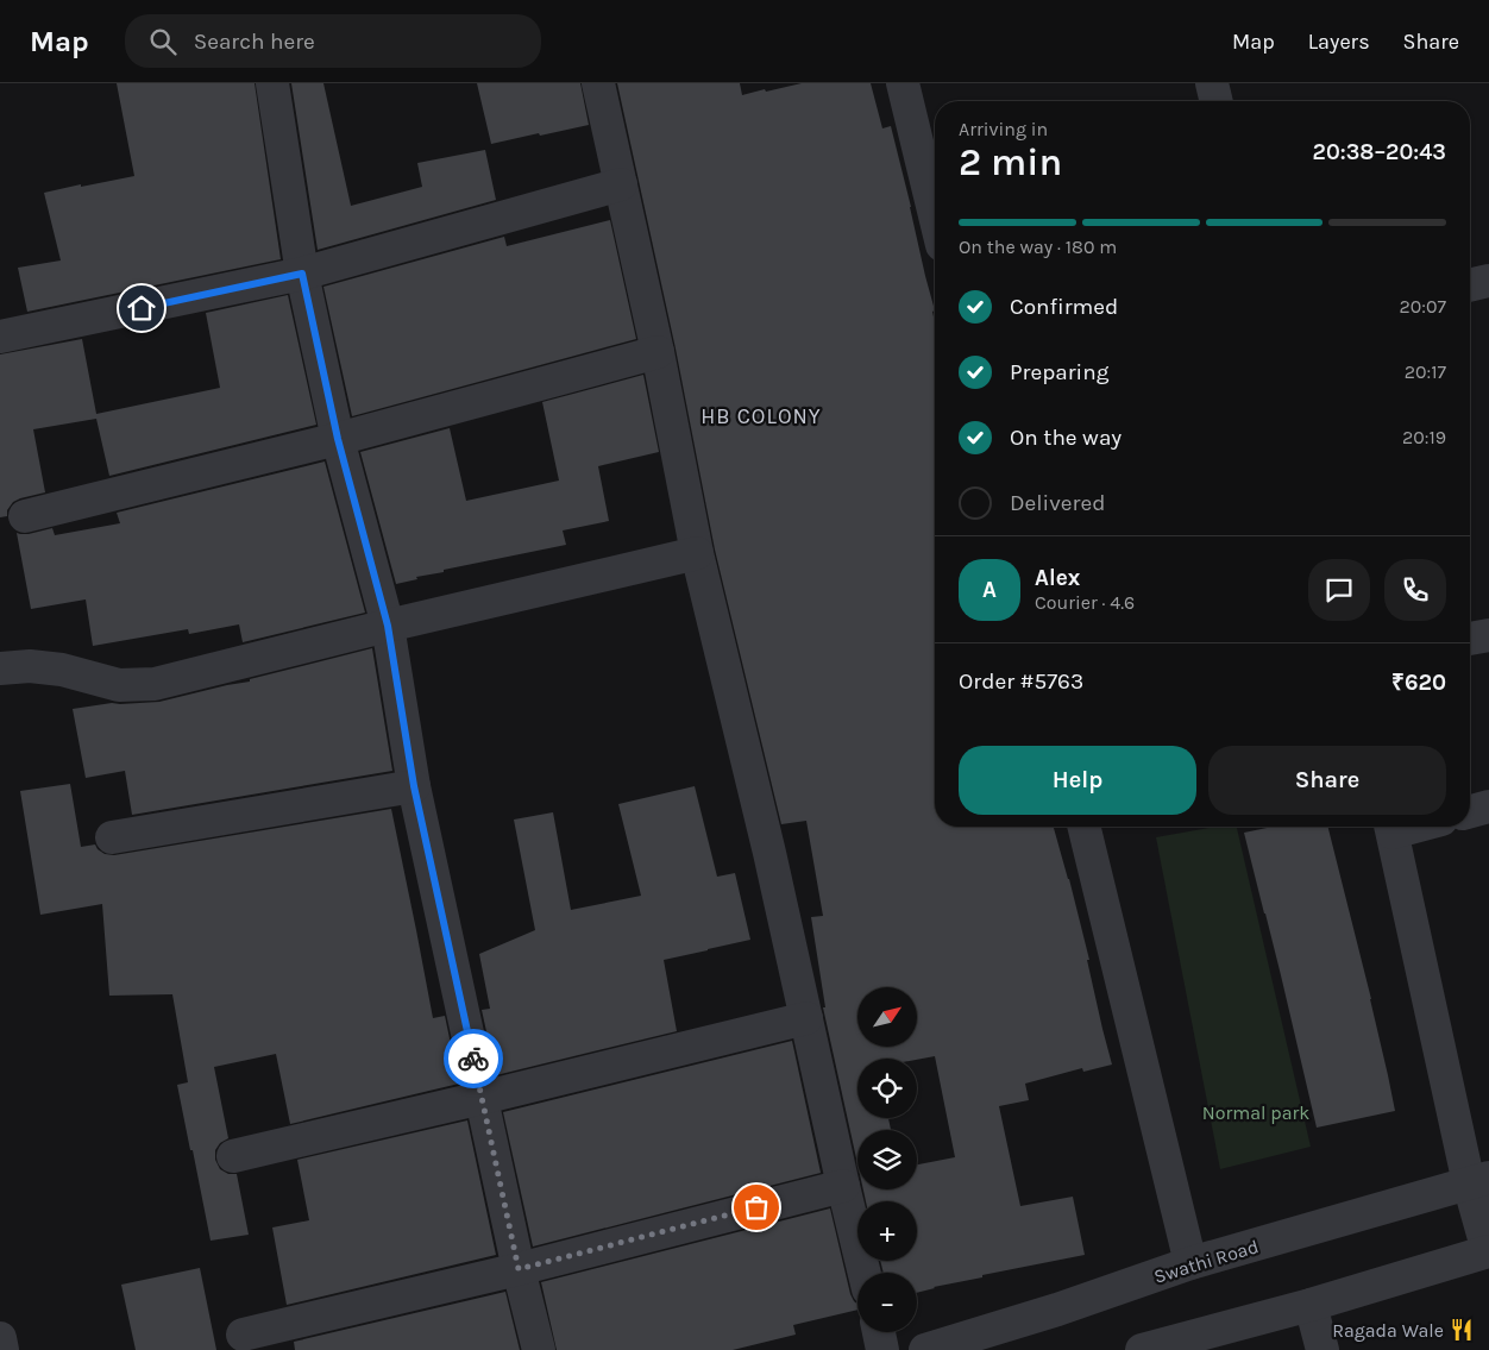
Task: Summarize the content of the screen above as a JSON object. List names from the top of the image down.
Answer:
{
  "streets": {
    "street": ["Swathi Road"]
  },
  "districts": ["HB COLONY"],
  "parks": ["Normal park"],
  "places": {
    "restaurant": ["Ragada Wale"]
  },
  "north": "top right",
  "page": {
    "header": "Map",
    "search": "Search here",
    "nav": ["Map", "Layers", "Share"],
    "heading": ["2 min", "Arriving in", "20:38–20:43"],
    "panel": [
      "Alex",
      "Courier · 4.6",
      "Order #5763",
      "₹620"
    ],
    "bar": "On the way · 180 m",
    "list": [
      ["Confirmed", "20:07"],
      ["Preparing", "20:17"],
      ["On the way", "20:19"],
      "Delivered"
    ],
    "round": "A",
    "buttons": ["Help", "Share"],
    "map_buttons": ["+", "−"]
  }
}
